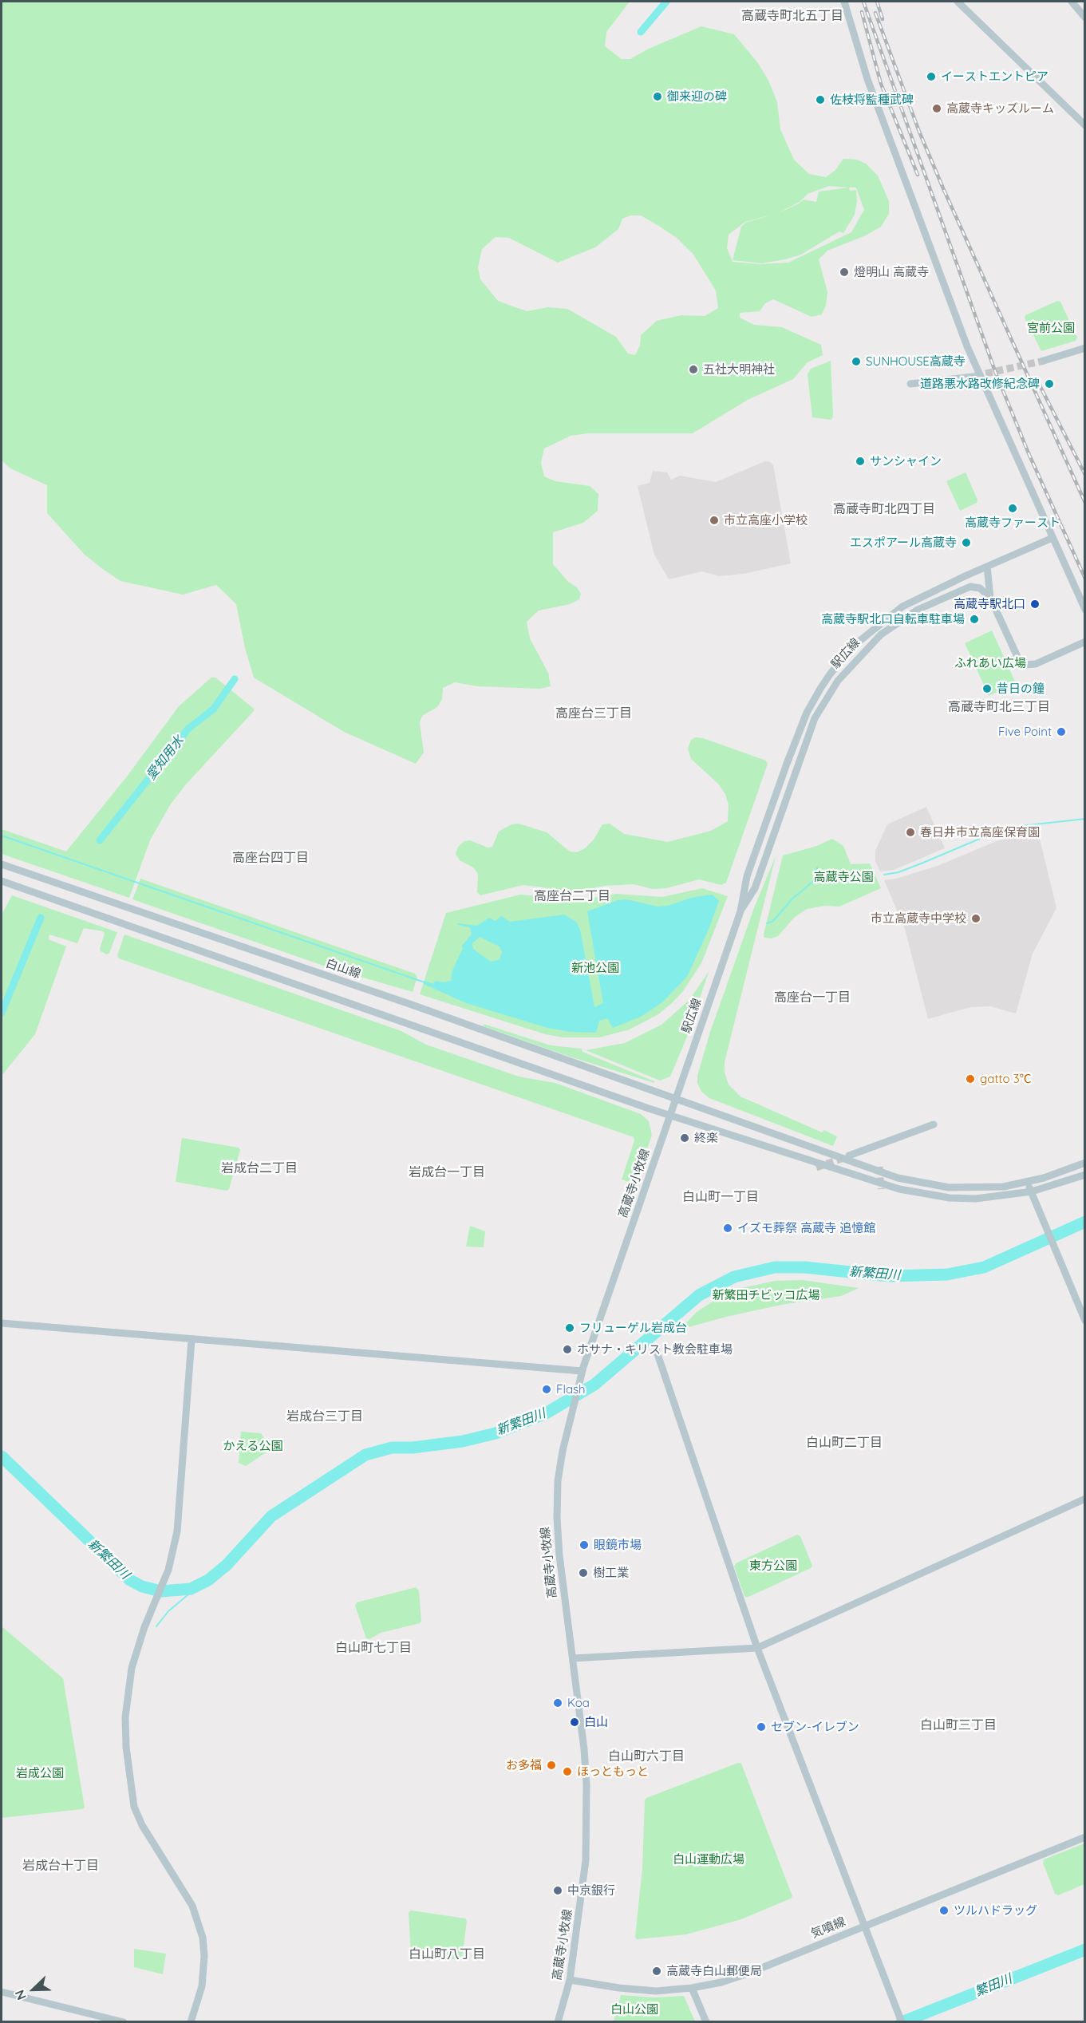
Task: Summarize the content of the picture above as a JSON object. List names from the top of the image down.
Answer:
{
  "streets": {
    "street": [
      "駅広線",
      "白山線",
      "高蔵寺小牧線",
      "気噴線"
    ]
  },
  "crossings": [
    ["駅広線", "白山線"],
    ["駅広線", "高蔵寺小牧線"],
    ["白山線", "高蔵寺小牧線"],
    ["高蔵寺小牧線", "気噴線"]
  ],
  "districts": [
    "高蔵寺町北五丁目",
    "高蔵寺町北四丁目",
    "高蔵寺町北三丁目",
    "高座台三丁目",
    "高座台四丁目",
    "高座台二丁目",
    "高座台一丁目",
    "岩成台二丁目",
    "岩成台一丁目",
    "白山町一丁目",
    "岩成台三丁目",
    "白山町二丁目",
    "白山町七丁目",
    "白山町三丁目",
    "白山町六丁目",
    "岩成台十丁目",
    "白山町八丁目"
  ],
  "water": ["愛知用水", "新繁田川", "繁田川"],
  "parks": [
    "宮前公園",
    "ふれあい広場",
    "高蔵寺公園",
    "新池公園",
    "新繁田チビッコ広場",
    "かえる公園",
    "東方公園",
    "岩成公園",
    "白山運動広場",
    "白山公園"
  ],
  "places": [
    "イーストエントピア",
    "御来迎の碑",
    "佐枝将監種武碑",
    "高蔵寺キッズルーム",
    "燈明山 高蔵寺",
    "SUNHOUSE高蔵寺",
    "五社大明神社",
    "道路悪水路改修紀念碑",
    "サンシャイン",
    "高蔵寺ファースト",
    "市立高座小学校",
    "エスポアール高蔵寺",
    "高蔵寺駅北口",
    "高蔵寺駅北口自転車駐車場",
    "昔日の鐘",
    "Five Point",
    "春日井市立高座保育園",
    "市立高蔵寺中学校",
    "gatto 3℃",
    "終楽",
    "イズモ葬祭 高蔵寺 追憶館",
    "フリューゲル岩成台",
    "ホサナ・キリスト教会駐車場",
    "Flash",
    "眼鏡市場",
    "樹工業",
    "Koa",
    "白山",
    "セブン-イレブン",
    "お多福",
    "ほっともっと",
    "中京銀行",
    "ツルハドラッグ",
    "高蔵寺白山郵便局"
  ],
  "north": "bottom left"
}
